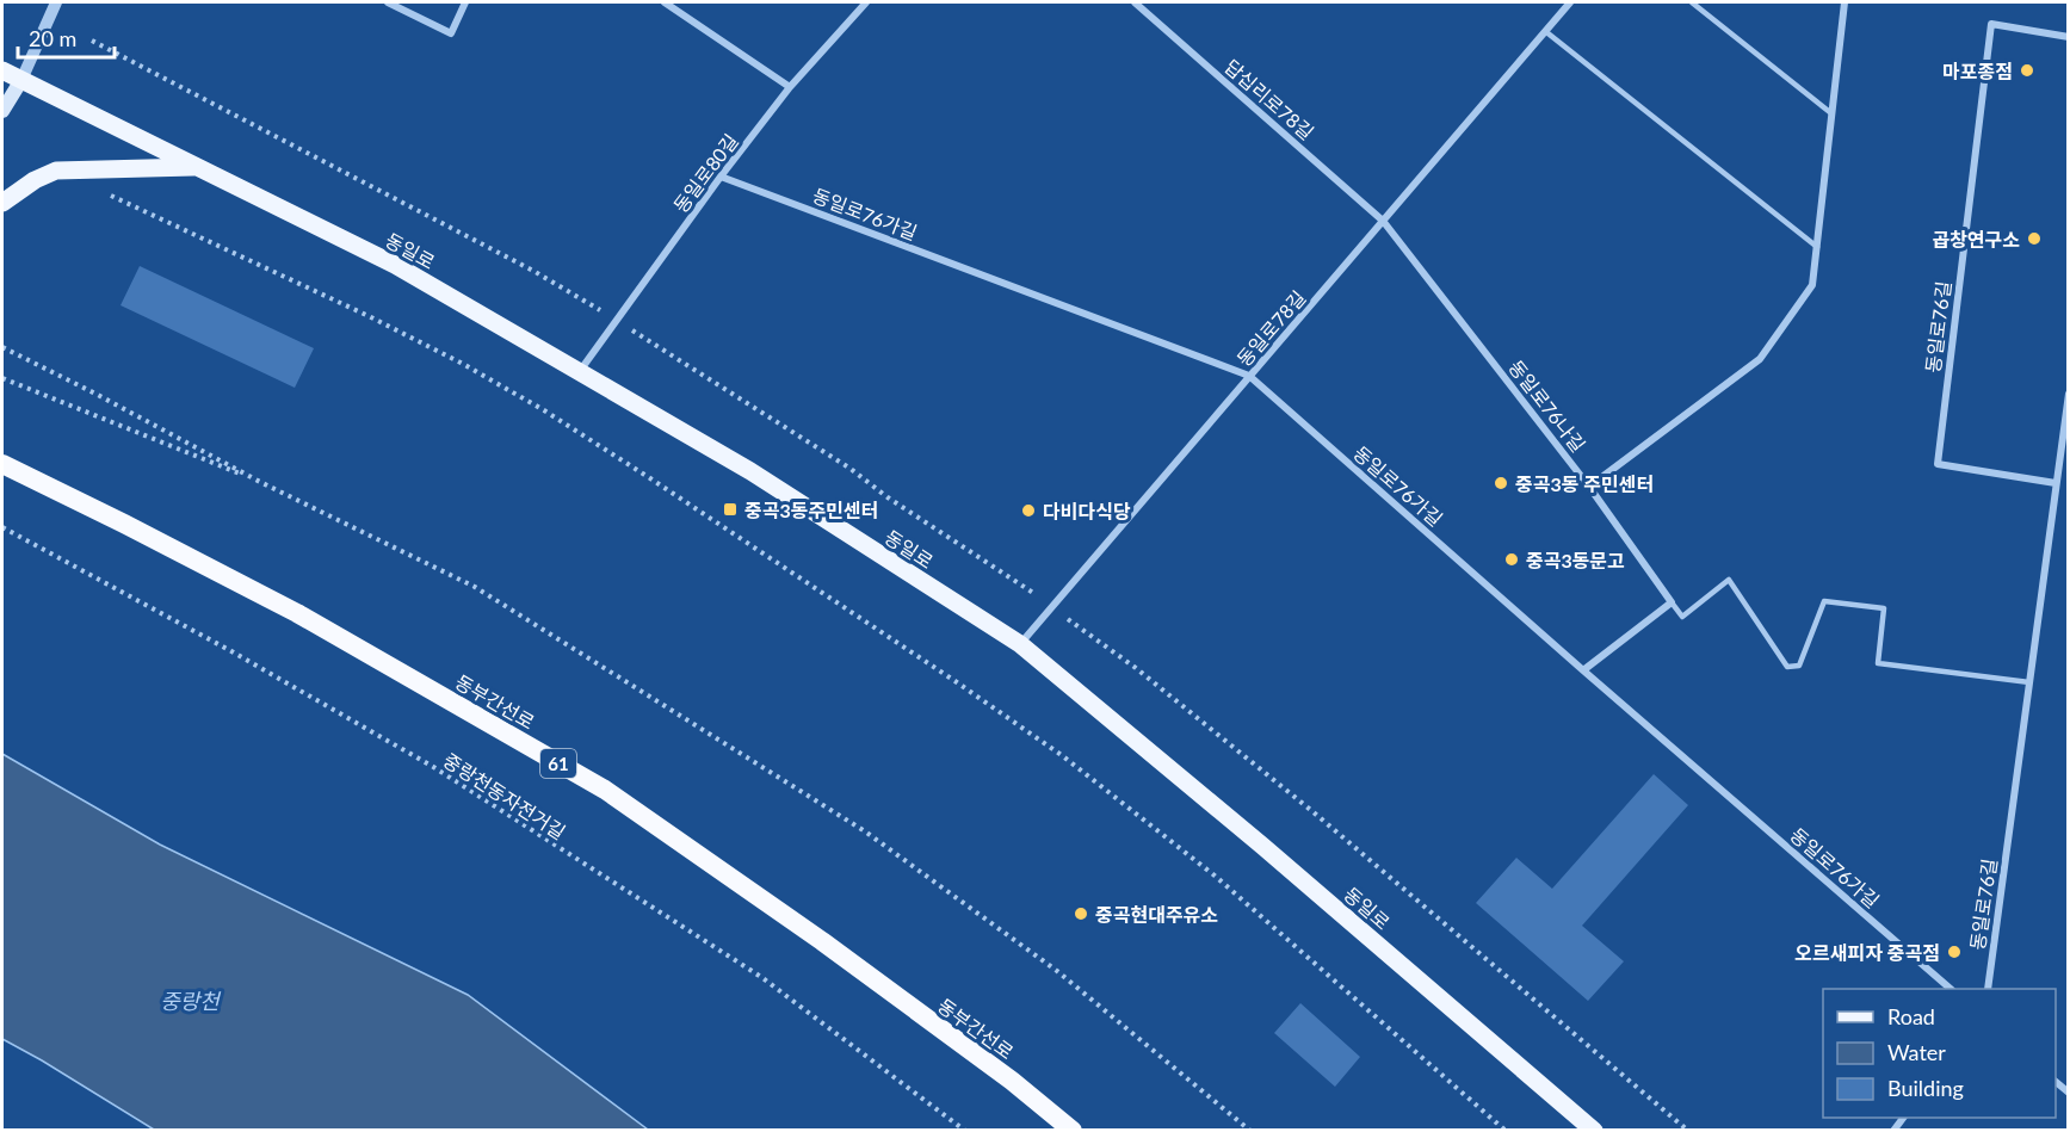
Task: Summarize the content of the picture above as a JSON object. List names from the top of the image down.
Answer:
{
  "streets": {
    "highway": ["동부간선로", "61"],
    "main road": ["동일로"],
    "street": [
      "답십리로78길",
      "동일로80길",
      "동일로76가길",
      "동일로76길",
      "동일로78길",
      "동일로76나길"
    ],
    "path": ["중랑천동자전거길"]
  },
  "crossings": [
    ["답십리로78길", "동일로78길"],
    ["답십리로78길", "동일로76나길"],
    ["동일로80길", "동일로76가길"],
    ["동일로80길", "동일로"],
    ["동일로76가길", "동일로78길"],
    ["동일로", "동일로78길"],
    ["동일로78길", "동일로76나길"]
  ],
  "water": ["중랑천"],
  "places": {
    "other": [
      "마포종점",
      "곱창연구소",
      "중곡3동 주민센터",
      "다비다식당",
      "중곡3동문고",
      "중곡현대주유소",
      "오르새피자 중곡점"
    ],
    "transit": ["중곡3동주민센터"]
  },
  "legend": ["Road", "Water", "Building"],
  "scale_bar": "20 m"
}
